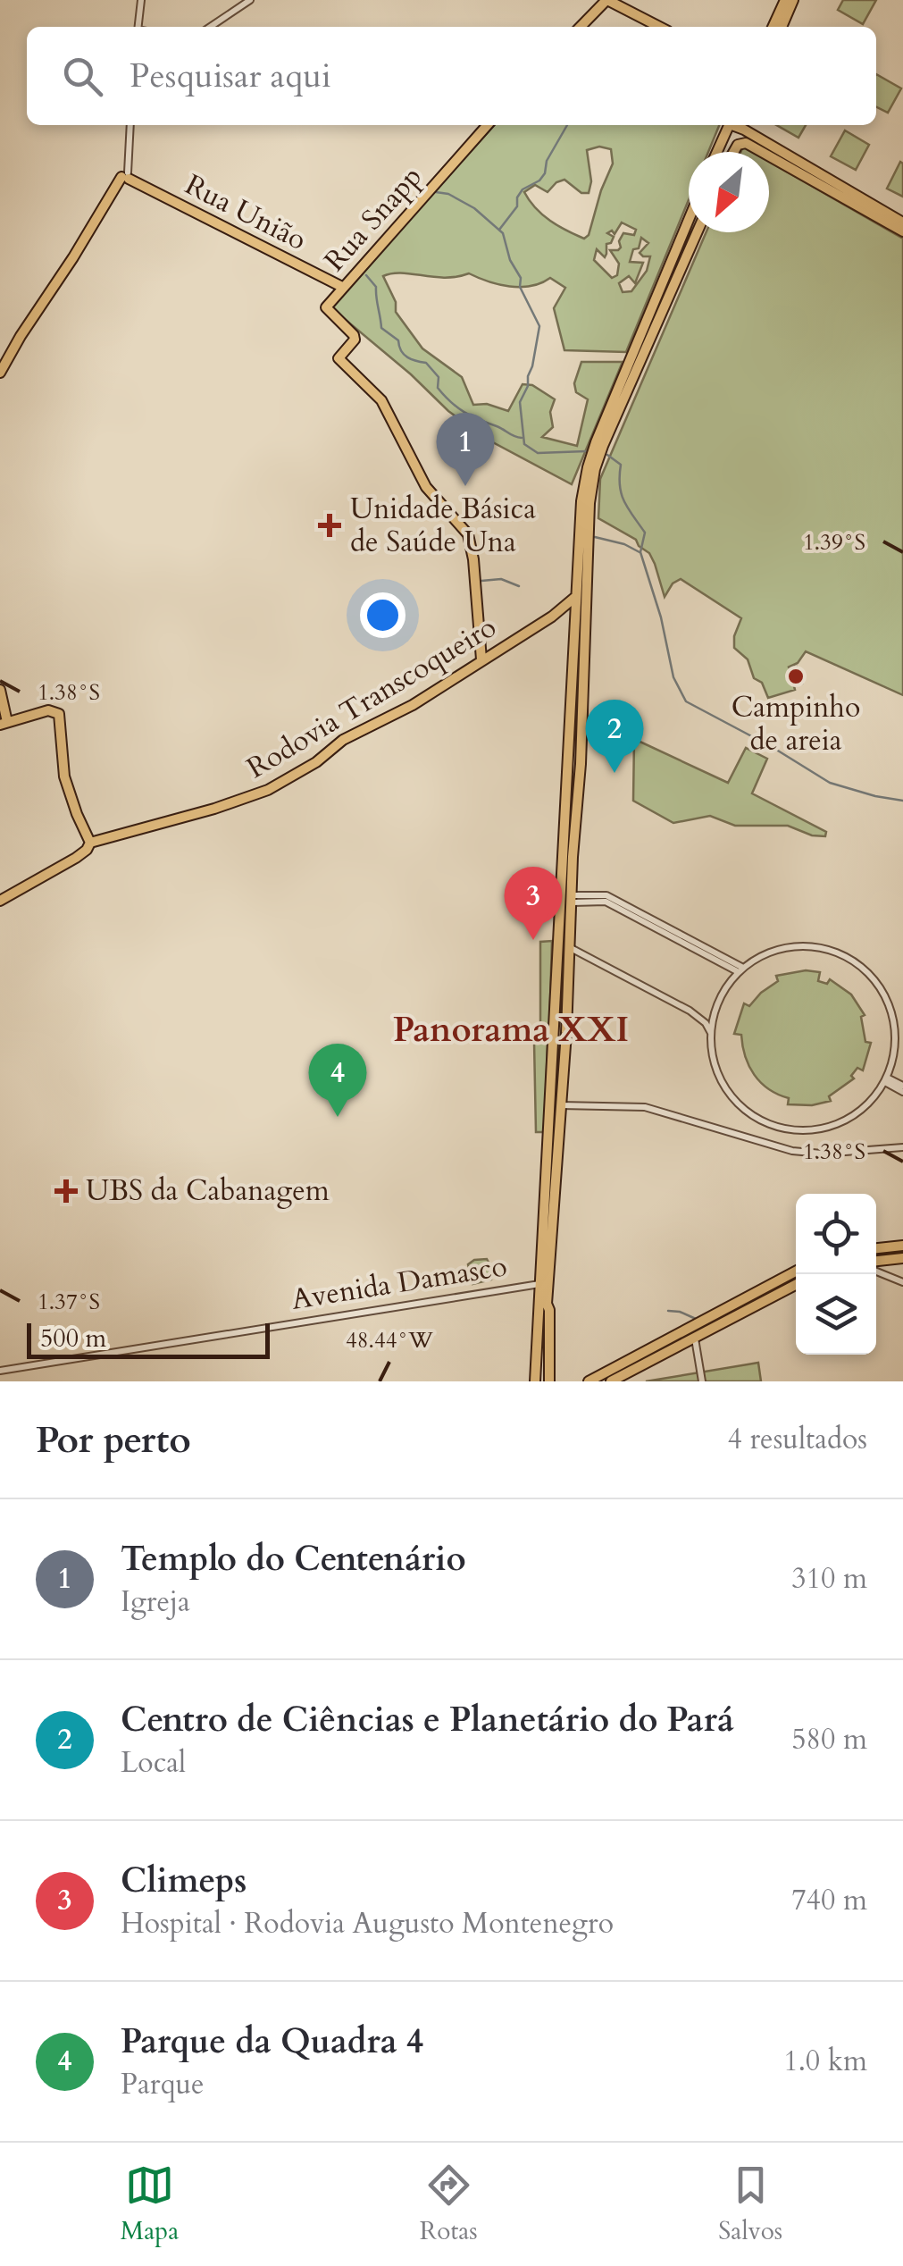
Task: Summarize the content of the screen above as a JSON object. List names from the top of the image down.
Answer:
{
  "streets": {
    "main road": ["Rua União", "Rua Snapp", "Rodovia Transcoqueiro"],
    "street": ["Avenida Damasco"]
  },
  "crossings": [
    ["Rua União", "Rua Snapp"],
    ["Rua Snapp", "Rodovia Transcoqueiro"]
  ],
  "districts": ["Panorama XXI"],
  "places": {
    "health": ["Unidade Básica de Saúde Una", "UBS da Cabanagem"],
    "other": ["Campinho de areia"]
  },
  "scale_bar": "500 m",
  "north": "bottom left",
  "page": {
    "search": "Pesquisar aqui",
    "pins": [
      "1",
      "2",
      "3",
      "4"
    ],
    "scale": "500 m",
    "heading": ["Por perto", "4 resultados"],
    "list": [
      {
        "mark": "1",
        "name": "Templo do Centenário",
        "note": "Igreja",
        "value": "310 m"
      },
      {
        "mark": "2",
        "name": "Centro de Ciências e Planetário do Pará",
        "note": "Local",
        "value": "580 m"
      },
      {
        "mark": "3",
        "name": "Climeps",
        "note": "Hospital · Rodovia Augusto Montenegro",
        "value": "740 m"
      },
      {
        "mark": "4",
        "name": "Parque da Quadra 4",
        "note": "Parque",
        "value": "1.0 km"
      }
    ],
    "nav": ["Mapa", "Rotas", "Salvos"]
  },
  "coordinates": [
    "1.39°S",
    "1.38°S",
    "1.37°S",
    "48.44°W"
  ]
}
